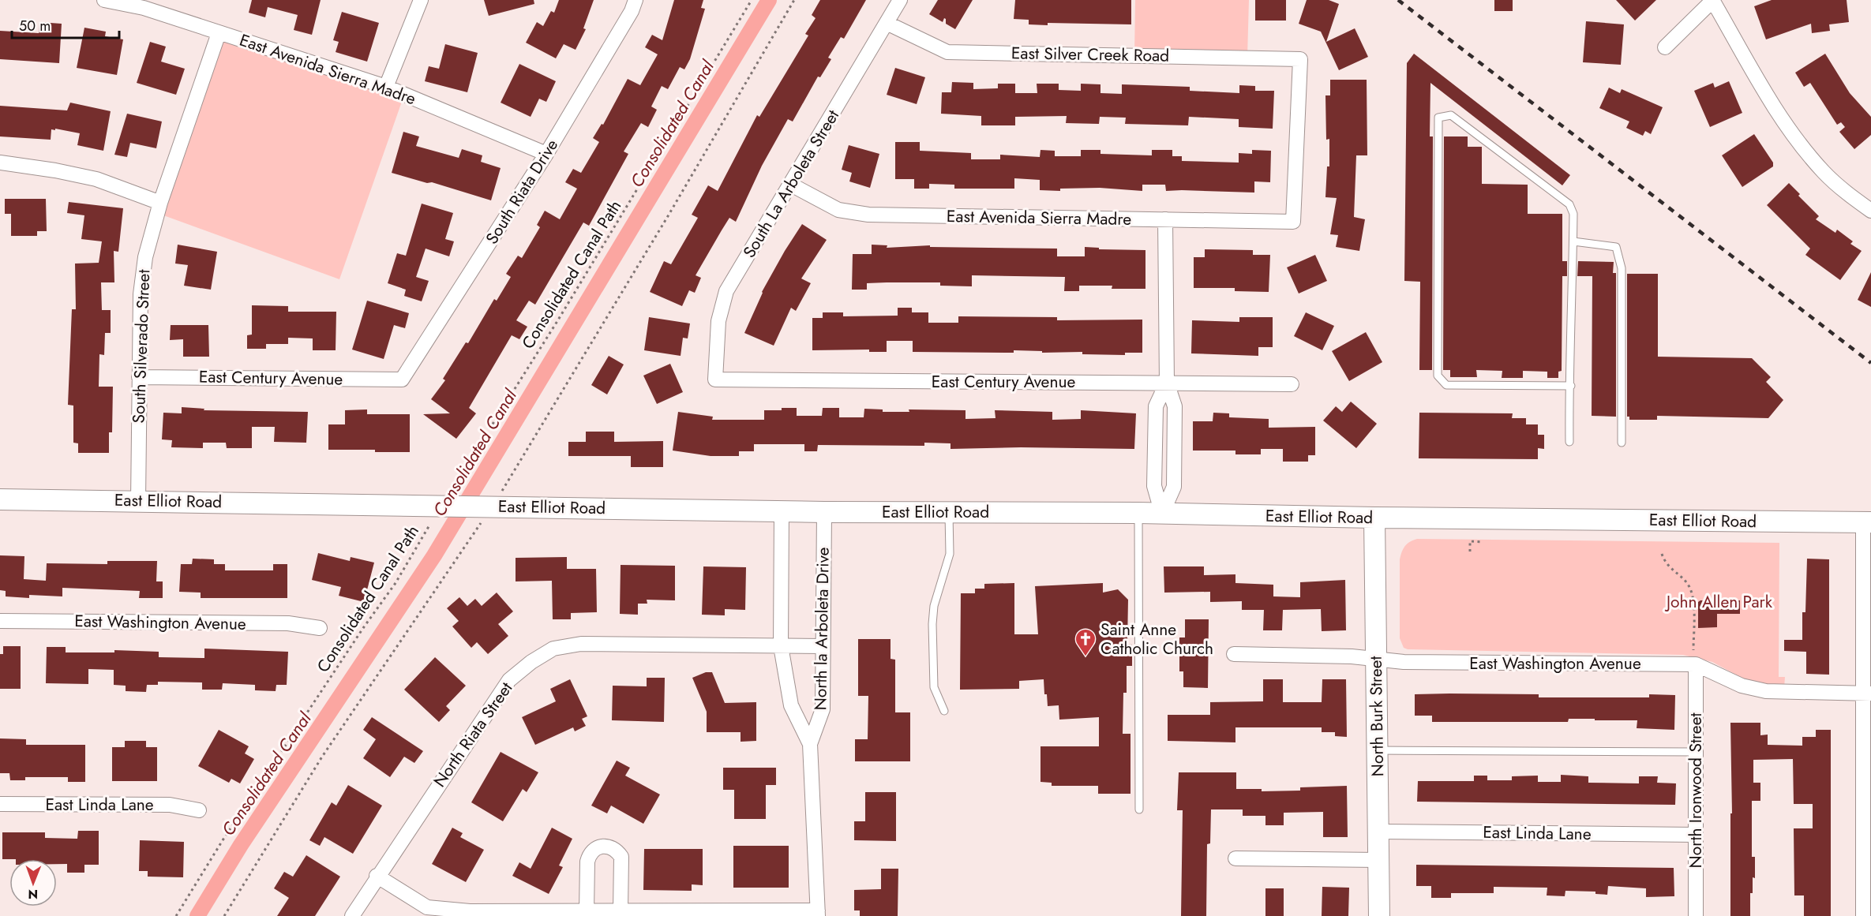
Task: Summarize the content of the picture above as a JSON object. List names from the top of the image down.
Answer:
{
  "streets": {
    "main road": ["East Elliot Road", "North Burk Street"],
    "street": [
      "East Silver Creek Road",
      "East Avenida Sierra Madre",
      "South La Arboleta Street",
      "South Riata Drive",
      "South Silverado Street",
      "East Century Avenue",
      "East Washington Avenue",
      "North la Arboleta Drive",
      "North Riata Street",
      "North Ironwood Street",
      "East Linda Lane"
    ],
    "path": ["Consolidated Canal Path"]
  },
  "crossings": [
    ["East Silver Creek Road", "East Avenida Sierra Madre"],
    ["East Silver Creek Road", "South La Arboleta Street"],
    ["East Avenida Sierra Madre", "South La Arboleta Street"],
    ["East Avenida Sierra Madre", "South Riata Drive"],
    ["East Avenida Sierra Madre", "South Silverado Street"],
    ["South La Arboleta Street", "East Century Avenue"],
    ["South Riata Drive", "East Century Avenue"],
    ["Consolidated Canal Path", "East Elliot Road"],
    ["South Silverado Street", "East Century Avenue"],
    ["South Silverado Street", "East Elliot Road"],
    ["East Elliot Road", "North la Arboleta Drive"],
    ["East Elliot Road", "North Burk Street"],
    ["East Washington Avenue", "North Burk Street"],
    ["East Washington Avenue", "North Ironwood Street"],
    ["North la Arboleta Drive", "North Riata Street"],
    ["North Burk Street", "East Linda Lane"],
    ["North Ironwood Street", "East Linda Lane"]
  ],
  "water": ["Consolidated Canal"],
  "parks": ["John Allen Park"],
  "places": {
    "church": ["Saint Anne Catholic Church"]
  },
  "scale_bar": "50 m",
  "north": "bottom"
}
